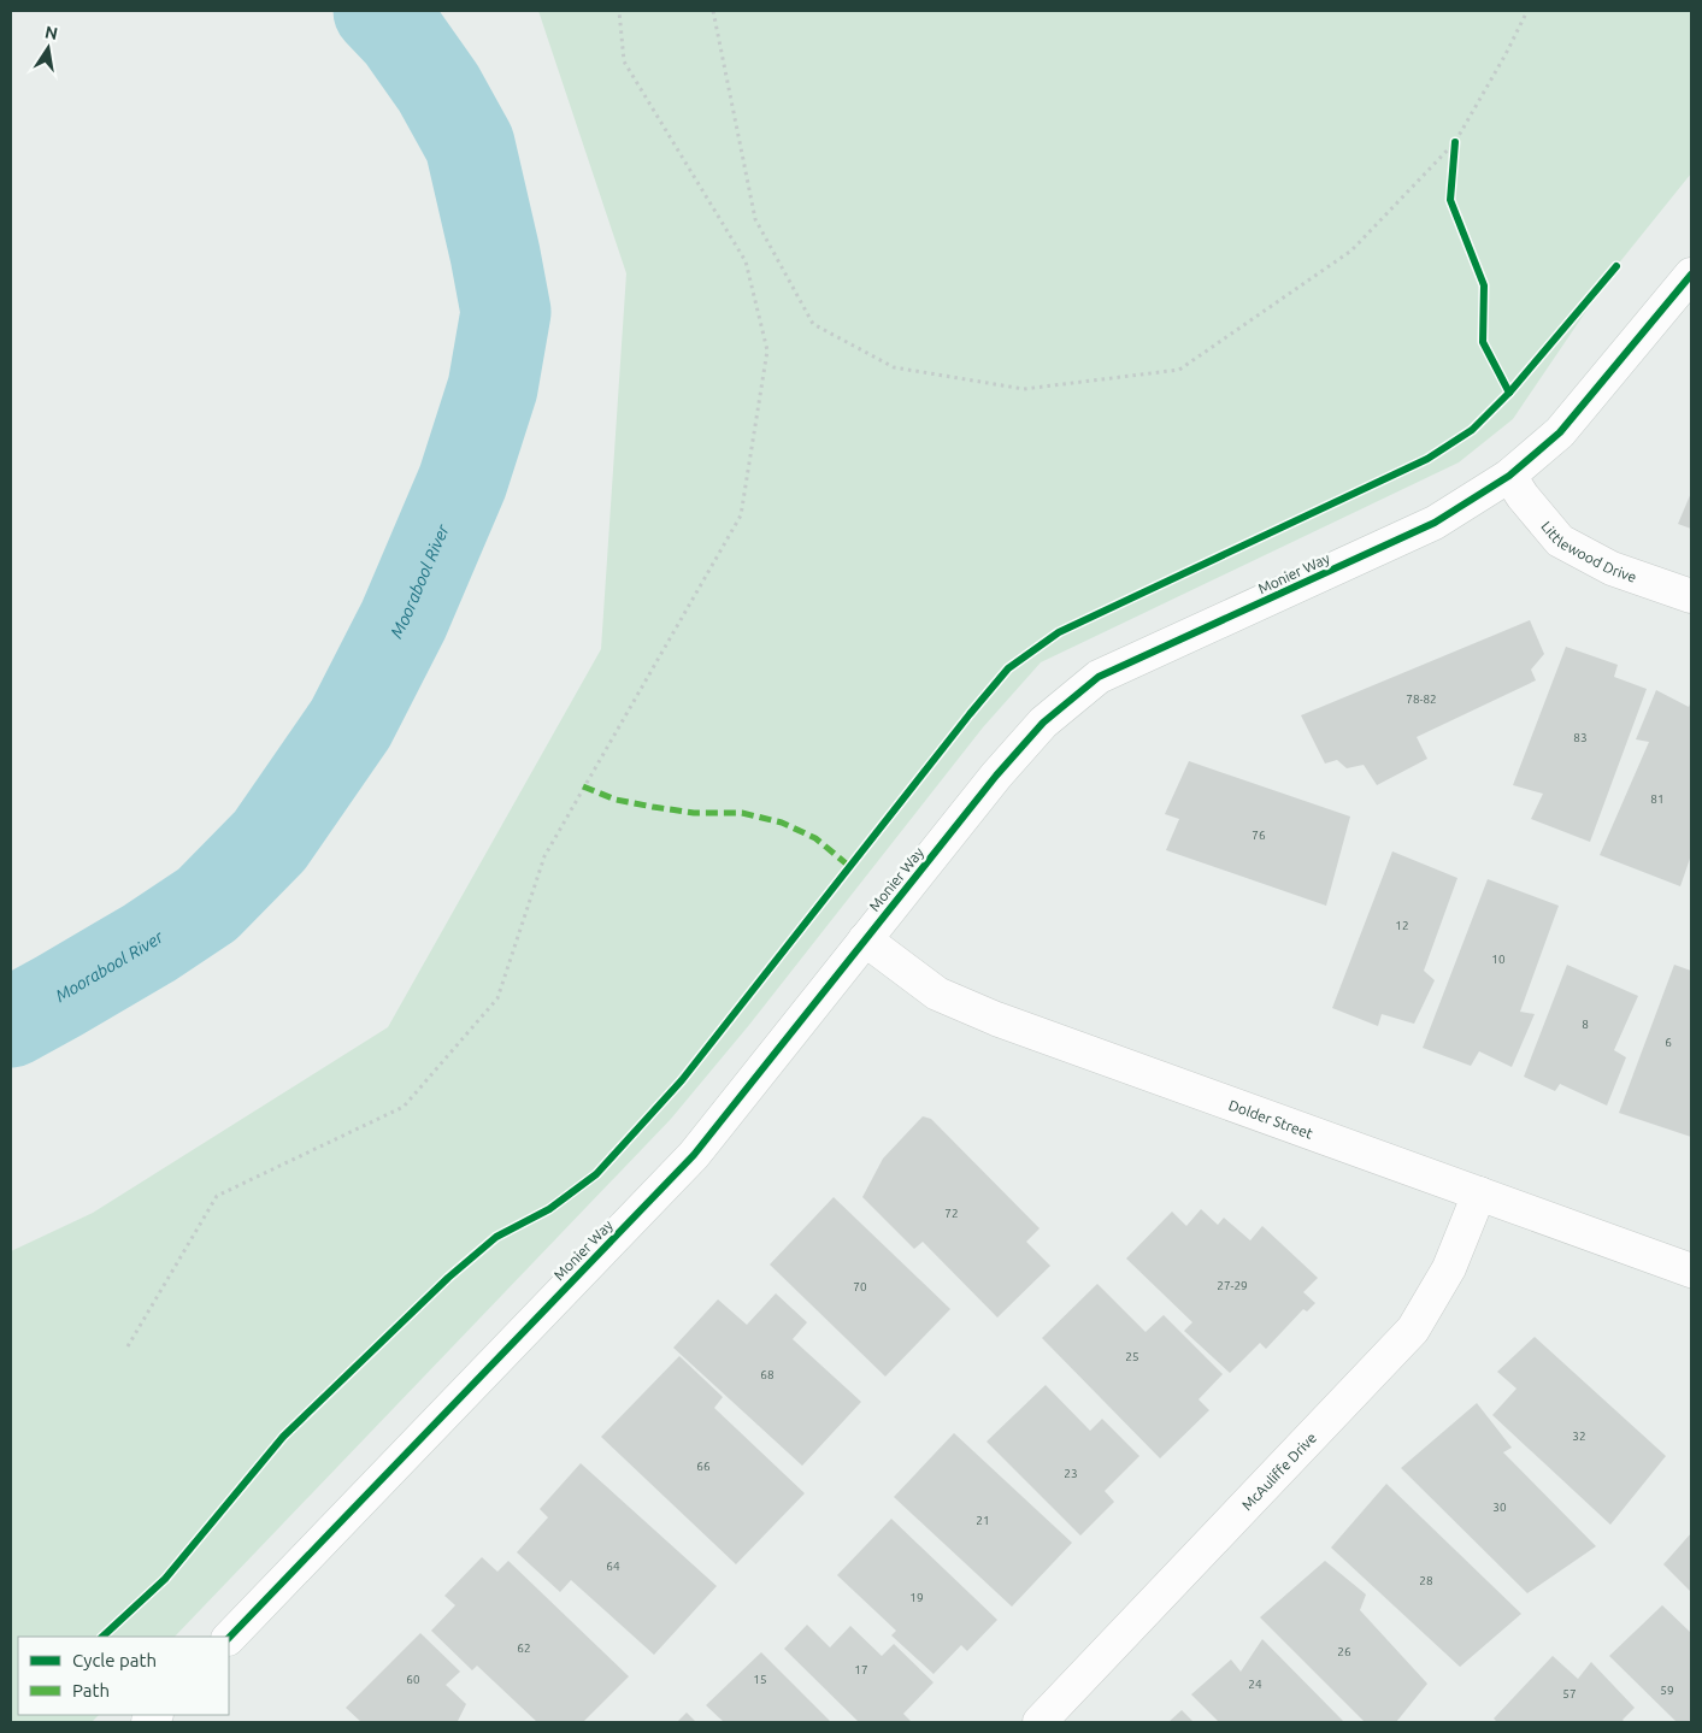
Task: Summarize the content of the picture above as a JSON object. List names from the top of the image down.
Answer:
{
  "streets": {
    "street": [
      "Littlewood Drive",
      "Monier Way",
      "Dolder Street",
      "McAuliffe Drive"
    ]
  },
  "crossings": [
    ["Littlewood Drive", "Monier Way"],
    ["Monier Way", "Dolder Street"],
    ["Dolder Street", "McAuliffe Drive"]
  ],
  "water": ["Moorabool River"],
  "house_numbers": [
    "78-82",
    "83",
    "81",
    "76",
    "12",
    "10",
    "8",
    "6",
    "72",
    "27-29",
    "70",
    "25",
    "68",
    "32",
    "66",
    "23",
    "30",
    "21",
    "64",
    "28",
    "19",
    "62",
    "26",
    "17",
    "60",
    "15",
    "24",
    "59",
    "57"
  ],
  "legend": ["Cycle path", "Path"],
  "north": "top"
}
